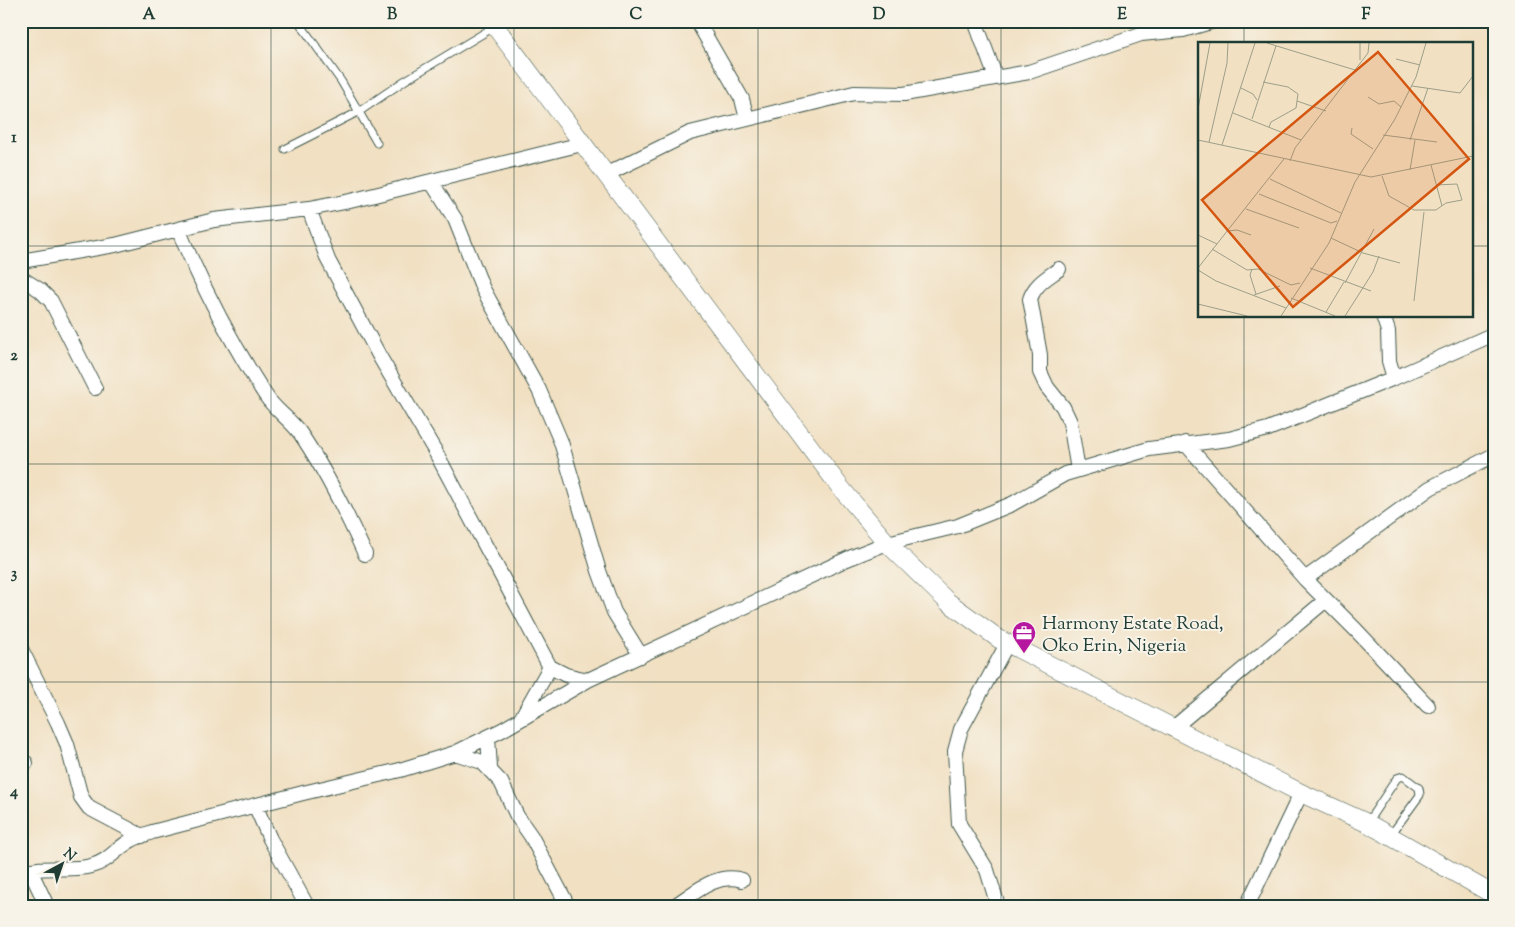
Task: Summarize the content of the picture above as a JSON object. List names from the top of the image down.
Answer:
{
  "places": {
    "office": ["Harmony Estate Road, Oko Erin, Nigeria"]
  },
  "north": "top right",
  "grid": {
    "columns": [
      "A",
      "B",
      "C",
      "D",
      "E",
      "F"
    ],
    "rows": [
      "1",
      "2",
      "3",
      "4"
    ]
  }
}
